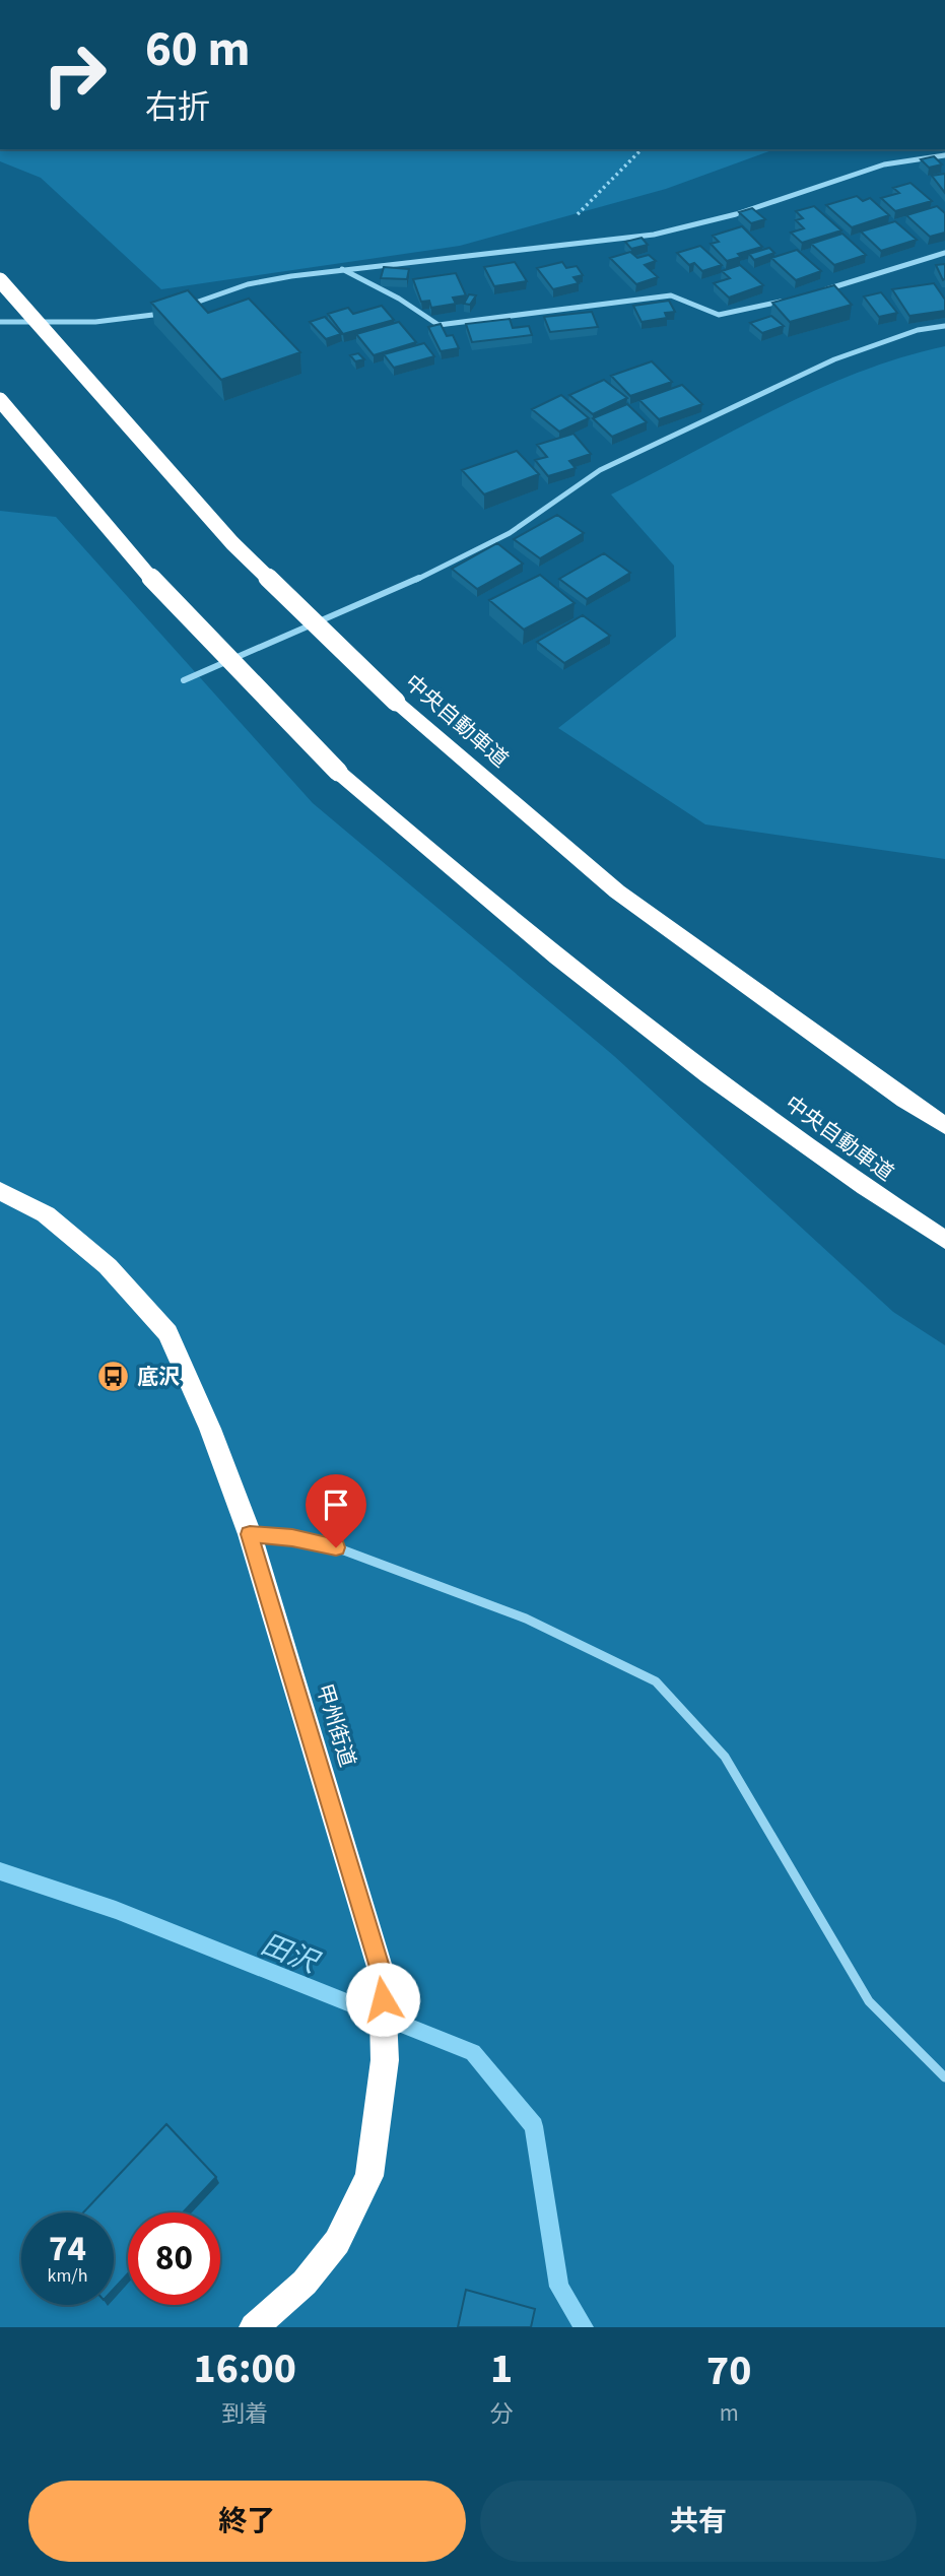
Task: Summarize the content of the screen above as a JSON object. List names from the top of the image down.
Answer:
{
  "streets": {
    "highway": ["中央自動車道", "甲州街道"]
  },
  "water": ["田沢"],
  "places": {
    "bus stop": ["底沢"]
  },
  "page": {
    "turn": ["60 m", "右折"],
    "speed": "74 km/h",
    "limit": "80",
    "eta": [
      "16:00",
      "到着",
      "1",
      "分",
      "70",
      "m"
    ],
    "buttons": ["終了", "共有"]
  }
}
